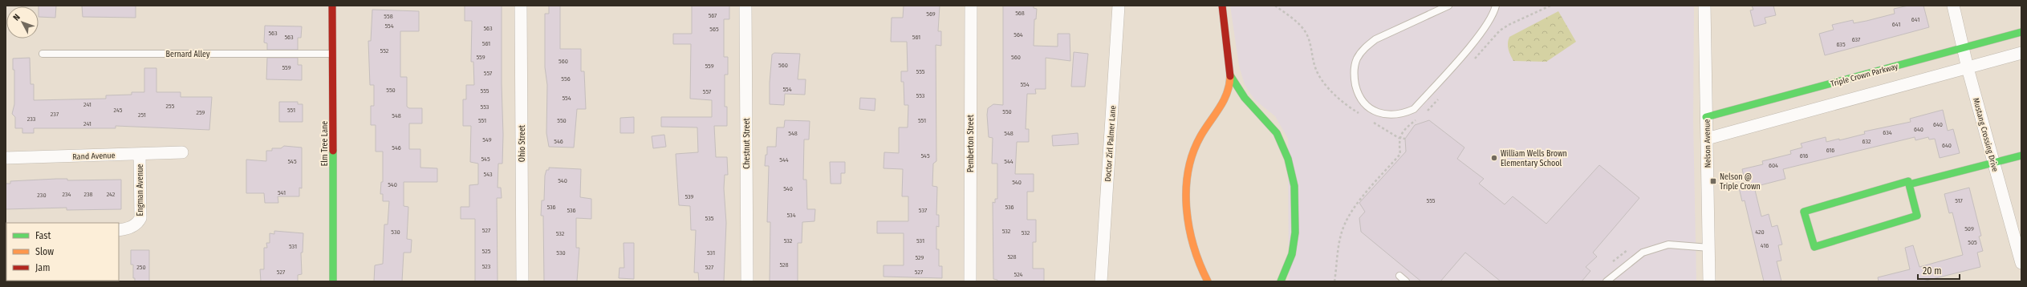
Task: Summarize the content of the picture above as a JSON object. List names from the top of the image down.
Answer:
{
  "streets": {
    "street": [
      "Triple Crown Parkway",
      "Mustang Crossing Drive",
      "Elm Tree Lane",
      "Ohio Street",
      "Chestnut Street",
      "Pemberton Street",
      "Doctor Zirl Palmer Lane",
      "Nelson Avenue",
      "Rand Avenue",
      "Engman Avenue"
    ],
    "lane": ["Bernard Alley"]
  },
  "crossings": [
    ["Bernard Alley", "Elm Tree Lane"],
    ["Triple Crown Parkway", "Mustang Crossing Drive"],
    ["Triple Crown Parkway", "Nelson Avenue"],
    ["Rand Avenue", "Engman Avenue"]
  ],
  "places": {
    "other": ["William Wells Brown Elementary School"],
    "transit": ["Nelson @ Triple Crown"]
  },
  "house_numbers": [
    "568",
    "569",
    "567",
    "558",
    "641",
    "641",
    "554",
    "563",
    "565",
    "563",
    "564",
    "563",
    "561",
    "637",
    "561",
    "635",
    "552",
    "559",
    "560",
    "560",
    "560",
    "559",
    "559",
    "555",
    "557",
    "556",
    "554",
    "554",
    "550",
    "555",
    "557",
    "553",
    "554",
    "241",
    "255",
    "553",
    "245",
    "551",
    "550",
    "259",
    "237",
    "251",
    "548",
    "233",
    "551",
    "550",
    "551",
    "241",
    "640",
    "640",
    "634",
    "548",
    "548",
    "549",
    "546",
    "632",
    "640",
    "546",
    "616",
    "545",
    "616",
    "545",
    "544",
    "545",
    "544",
    "604",
    "543",
    "540",
    "540",
    "540",
    "540",
    "541",
    "234",
    "238",
    "242",
    "230",
    "539",
    "555",
    "517",
    "536",
    "536",
    "536",
    "537",
    "534",
    "535",
    "509",
    "527",
    "532",
    "530",
    "420",
    "532",
    "532",
    "532",
    "531",
    "505",
    "416",
    "531",
    "525",
    "530",
    "531",
    "528",
    "529",
    "528",
    "523",
    "250",
    "527",
    "527",
    "527",
    "524"
  ],
  "legend": ["Fast", "Slow", "Jam"],
  "scale_bar": "20 m",
  "north": "top left"
}
